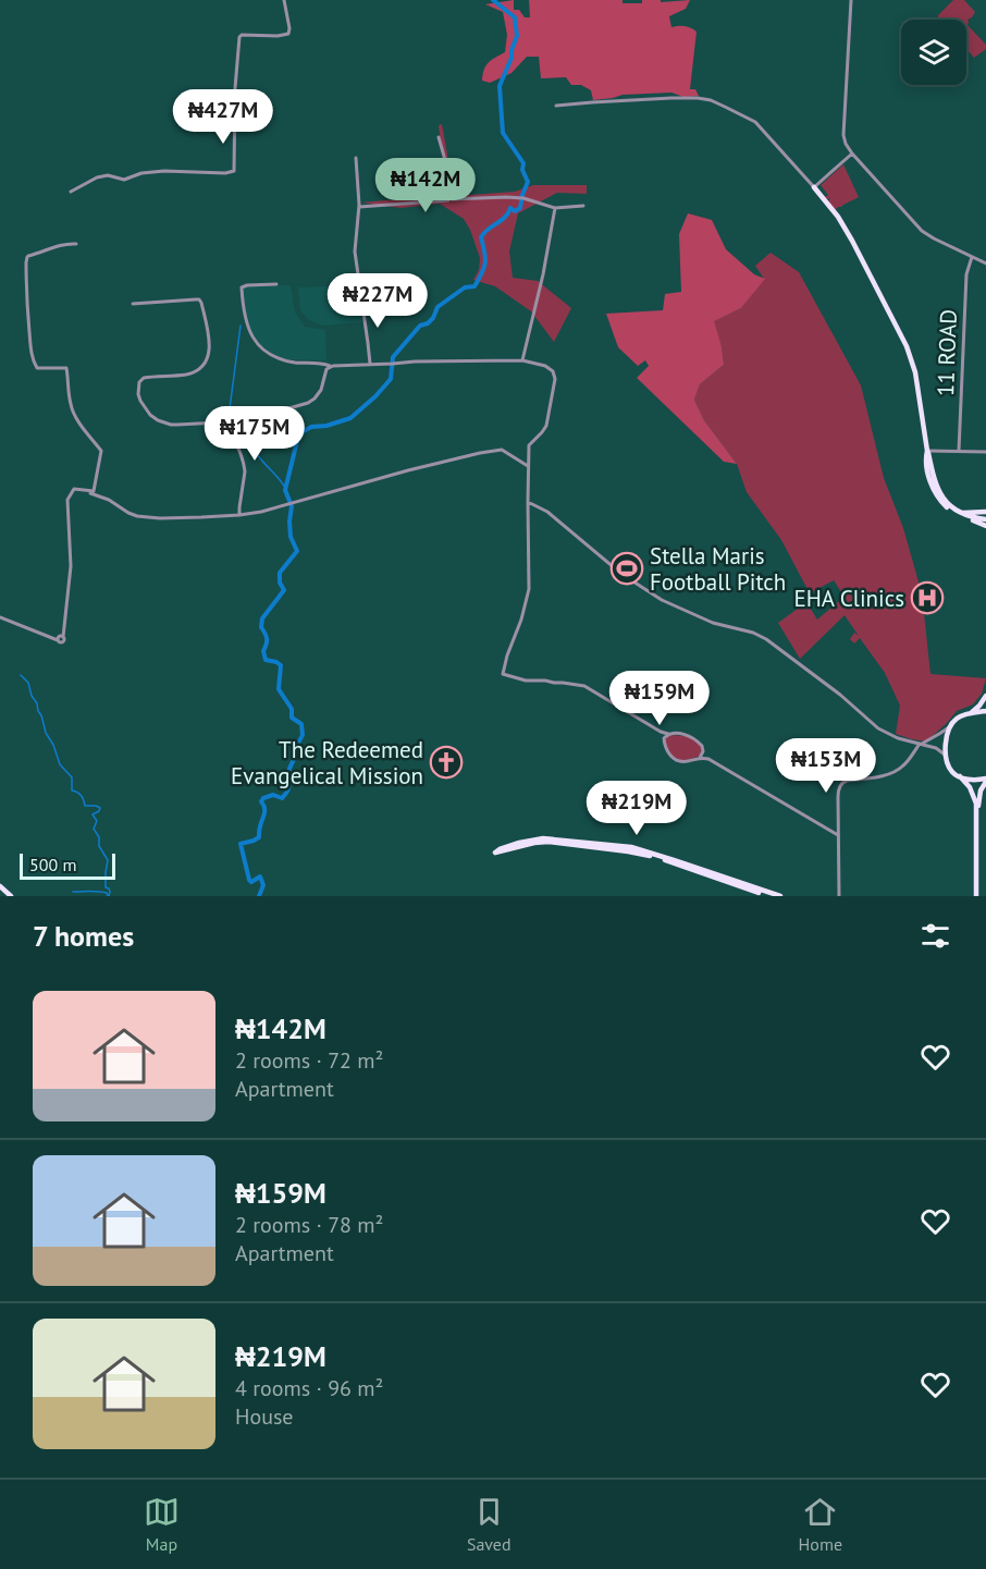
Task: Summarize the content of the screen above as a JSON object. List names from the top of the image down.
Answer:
{
  "streets": {
    "street": ["11 ROAD"]
  },
  "places": {
    "sports": ["Stella Maris Football Pitch"],
    "hospital": ["EHA Clinics"],
    "church": ["The Redeemed Evangelical Mission"]
  },
  "scale_bar": "500 m",
  "page": {
    "price": [
      "₦427M",
      "₦142M",
      "₦227M",
      "₦175M",
      "₦159M",
      "₦153M",
      "₦219M"
    ],
    "scale": "500 m",
    "heading": "7 homes",
    "list": [
      {
        "name": "₦142M",
        "note": "2 rooms · 72 m² · Apartment"
      },
      {
        "name": "₦159M",
        "note": "2 rooms · 78 m² · Apartment"
      },
      {
        "name": "₦219M",
        "note": "4 rooms · 96 m² · House"
      }
    ],
    "tabs": ["Map", "Saved", "Home"]
  }
}
